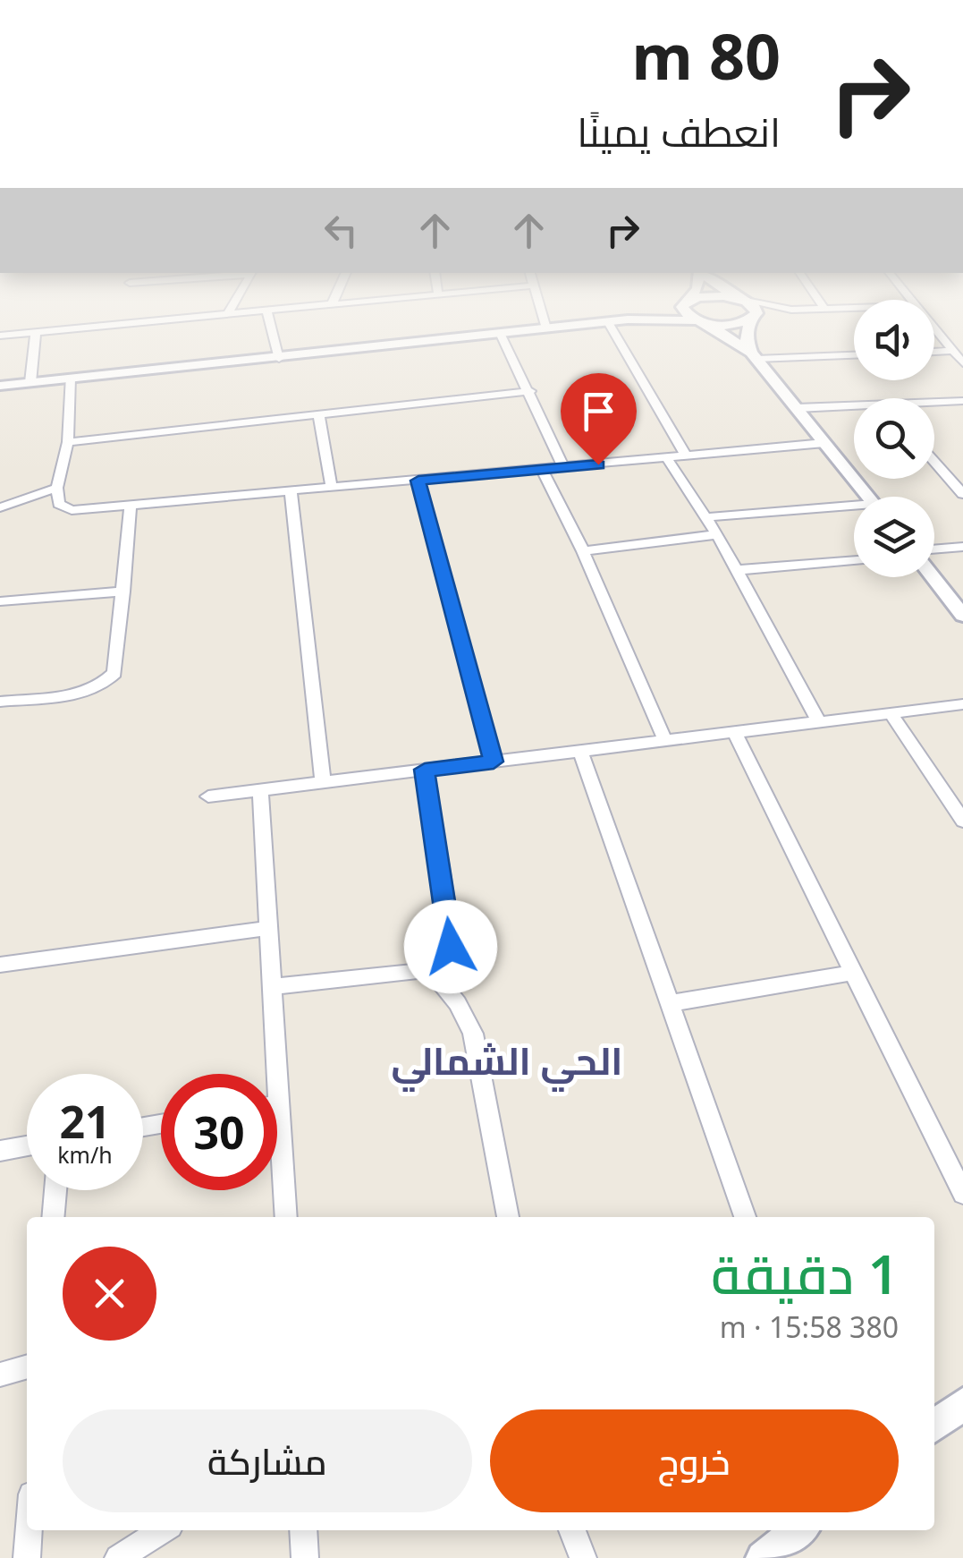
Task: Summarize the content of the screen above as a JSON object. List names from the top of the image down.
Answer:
{
  "districts": ["الحي الشمالي"],
  "page": {
    "turn": ["80 m", "انعطف يمينًا"],
    "speed": "21 km/h",
    "limit": "30",
    "heading": ["1 دقيقة", "380 m · 15:58"],
    "buttons": ["خروج", "مشاركة"]
  }
}
